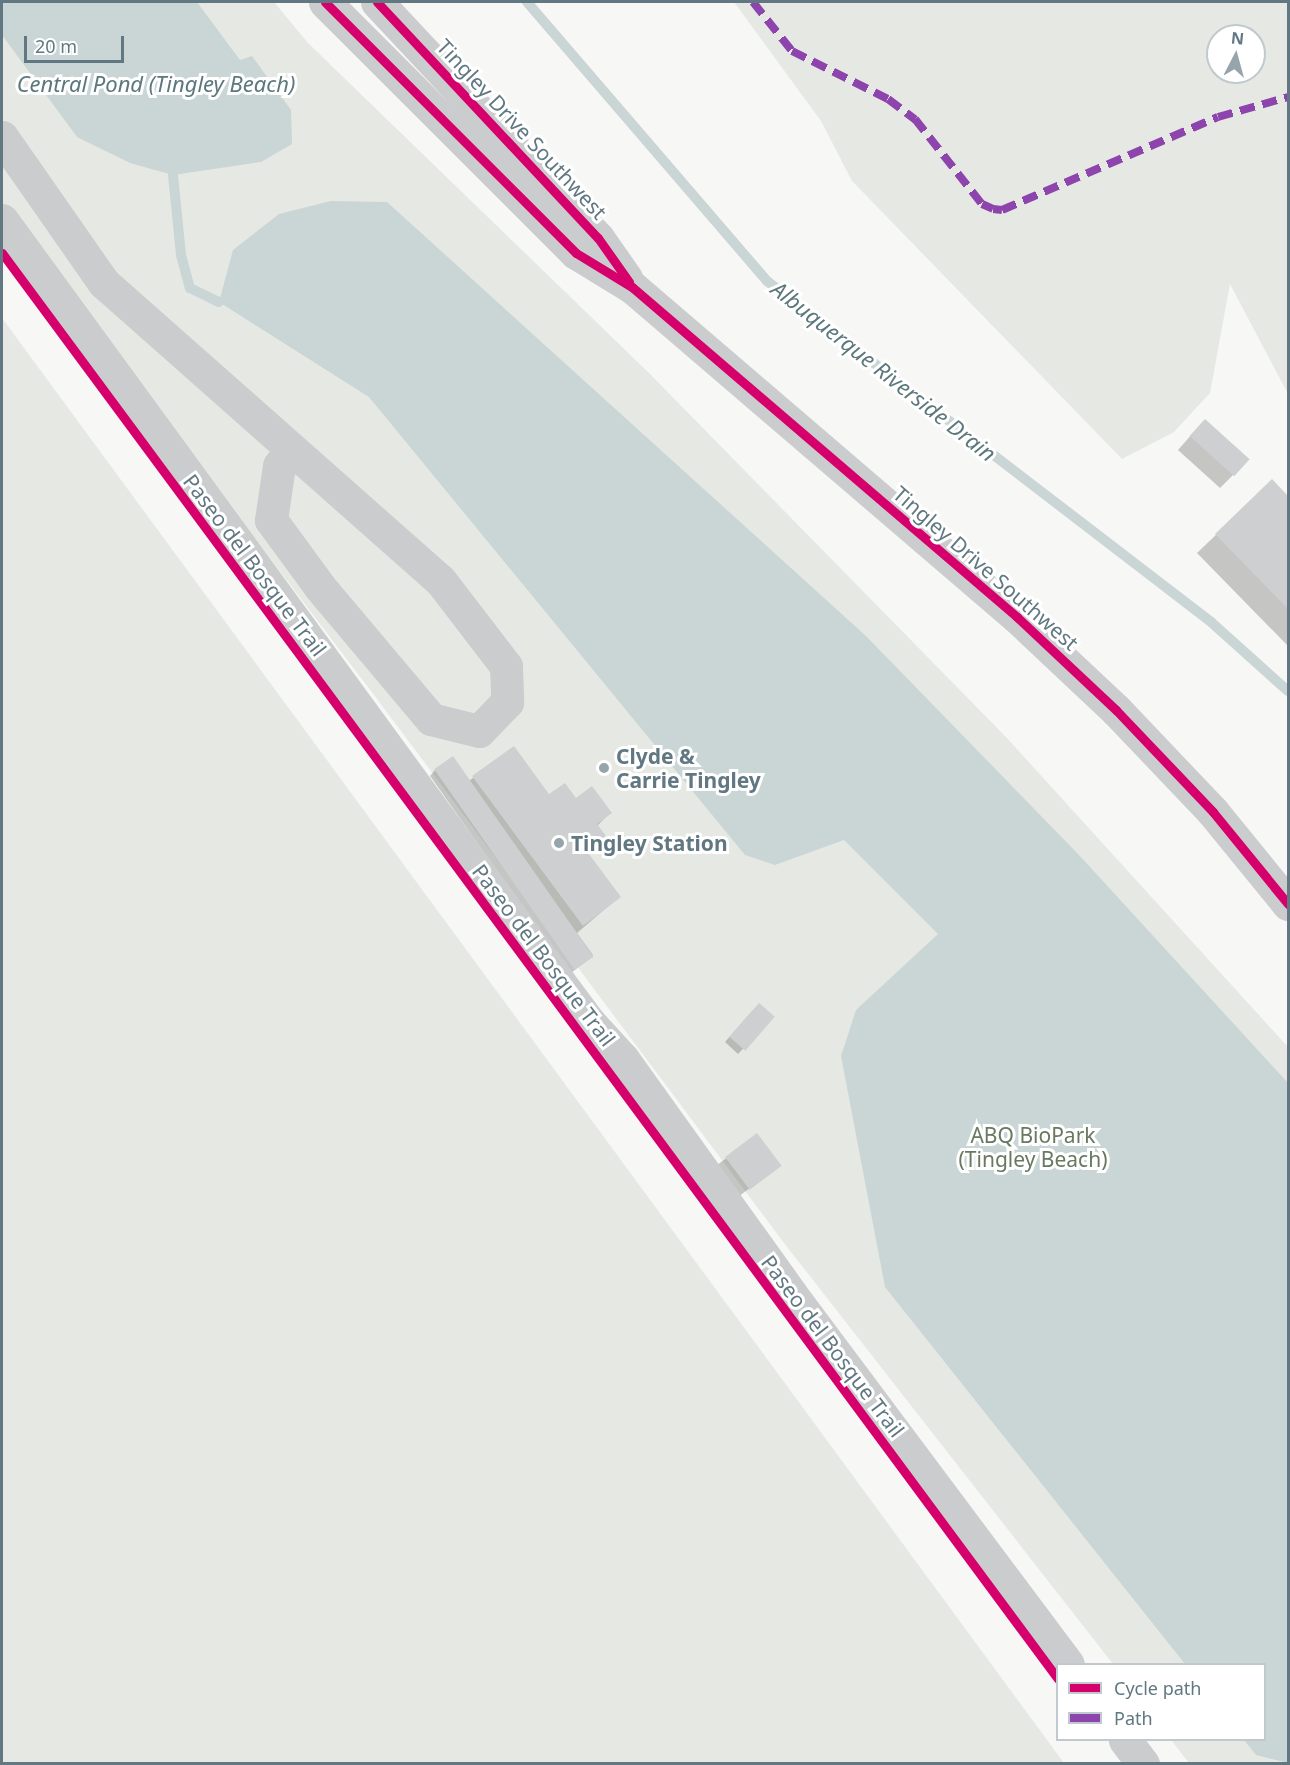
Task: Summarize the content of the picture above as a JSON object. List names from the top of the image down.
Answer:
{
  "streets": {
    "street": ["Tingley Drive Southwest"],
    "cycle path": ["Paseo del Bosque Trail"]
  },
  "water": ["Central Pond (Tingley Beach)", "Albuquerque Riverside Drain"],
  "parks": ["ABQ BioPark (Tingley Beach)"],
  "places": ["Clyde & Carrie Tingley", "Tingley Station"],
  "legend": ["Cycle path", "Path"],
  "scale_bar": "20 m",
  "north": "top"
}
